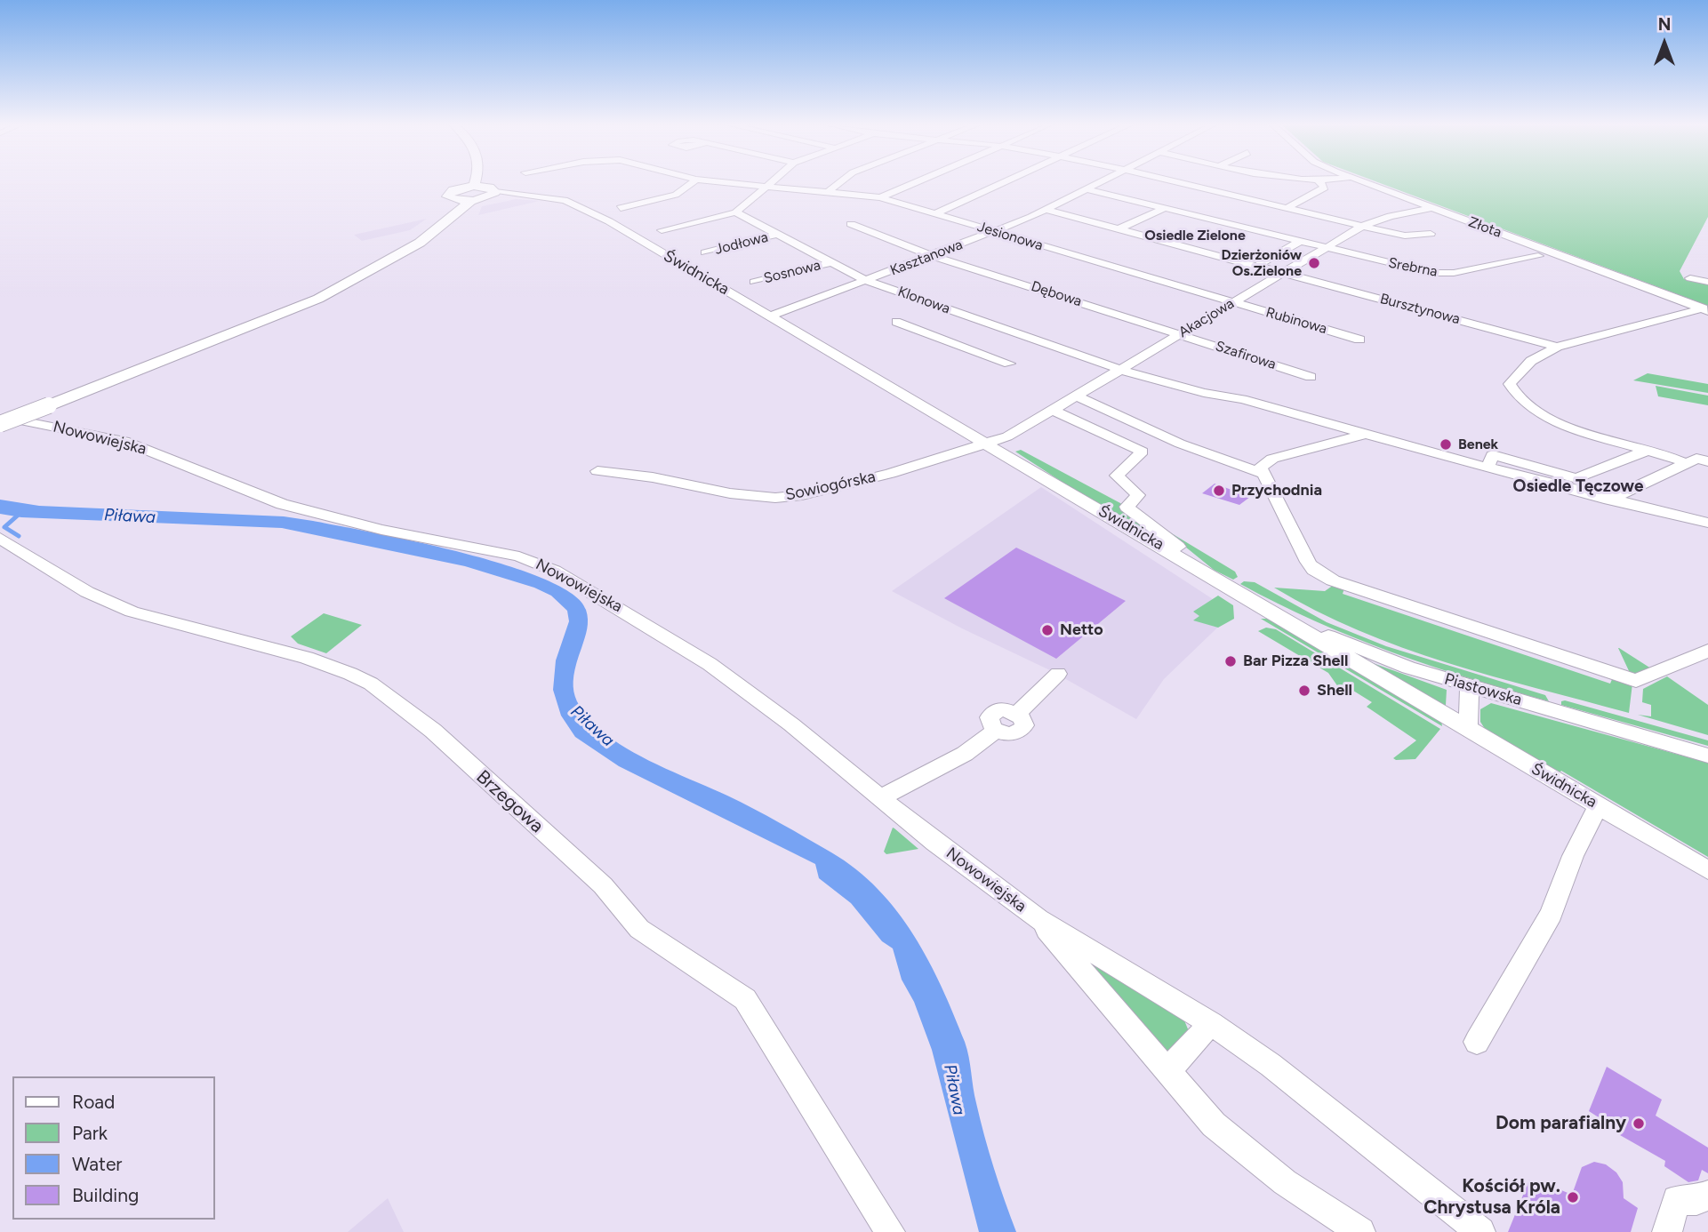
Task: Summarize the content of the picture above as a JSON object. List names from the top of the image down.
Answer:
{
  "streets": {
    "street": [
      "Złota",
      "Jesionowa",
      "Jodłowa",
      "Kasztanowa",
      "Srebrna",
      "Sosnowa",
      "Świdnicka",
      "Dębowa",
      "Klonowa",
      "Bursztynowa",
      "Akacjowa",
      "Rubinowa",
      "Szafirowa",
      "Nowowiejska",
      "Sowiogórska",
      "Piastowska",
      "Brzegowa"
    ]
  },
  "crossings": [
    ["Złota", "Akacjowa"],
    ["Jesionowa", "Kasztanowa"],
    ["Jesionowa", "Akacjowa"],
    ["Jesionowa", "Rubinowa"],
    ["Jodłowa", "Klonowa"],
    ["Kasztanowa", "Srebrna"],
    ["Kasztanowa", "Świdnicka"],
    ["Kasztanowa", "Dębowa"],
    ["Kasztanowa", "Klonowa"],
    ["Kasztanowa", "Bursztynowa"],
    ["Srebrna", "Akacjowa"],
    ["Sosnowa", "Klonowa"],
    ["Świdnicka", "Akacjowa"],
    ["Świdnicka", "Sowiogórska"],
    ["Świdnicka", "Piastowska"],
    ["Dębowa", "Akacjowa"],
    ["Dębowa", "Szafirowa"],
    ["Klonowa", "Akacjowa"],
    ["Bursztynowa", "Akacjowa"],
    ["Akacjowa", "Rubinowa"],
    ["Akacjowa", "Szafirowa"],
    ["Akacjowa", "Sowiogórska"]
  ],
  "districts": ["Osiedle Zielone", "Osiedle Tęczowe"],
  "water": ["Piława"],
  "places": [
    "Dzierżoniów Os.Zielone",
    "Benek",
    "Przychodnia",
    "Netto",
    "Bar Pizza Shell",
    "Shell",
    "Dom parafialny",
    "Kościół pw. Chrystusa Króla"
  ],
  "legend": [
    "Road",
    "Park",
    "Water",
    "Building"
  ],
  "north": "top"
}
